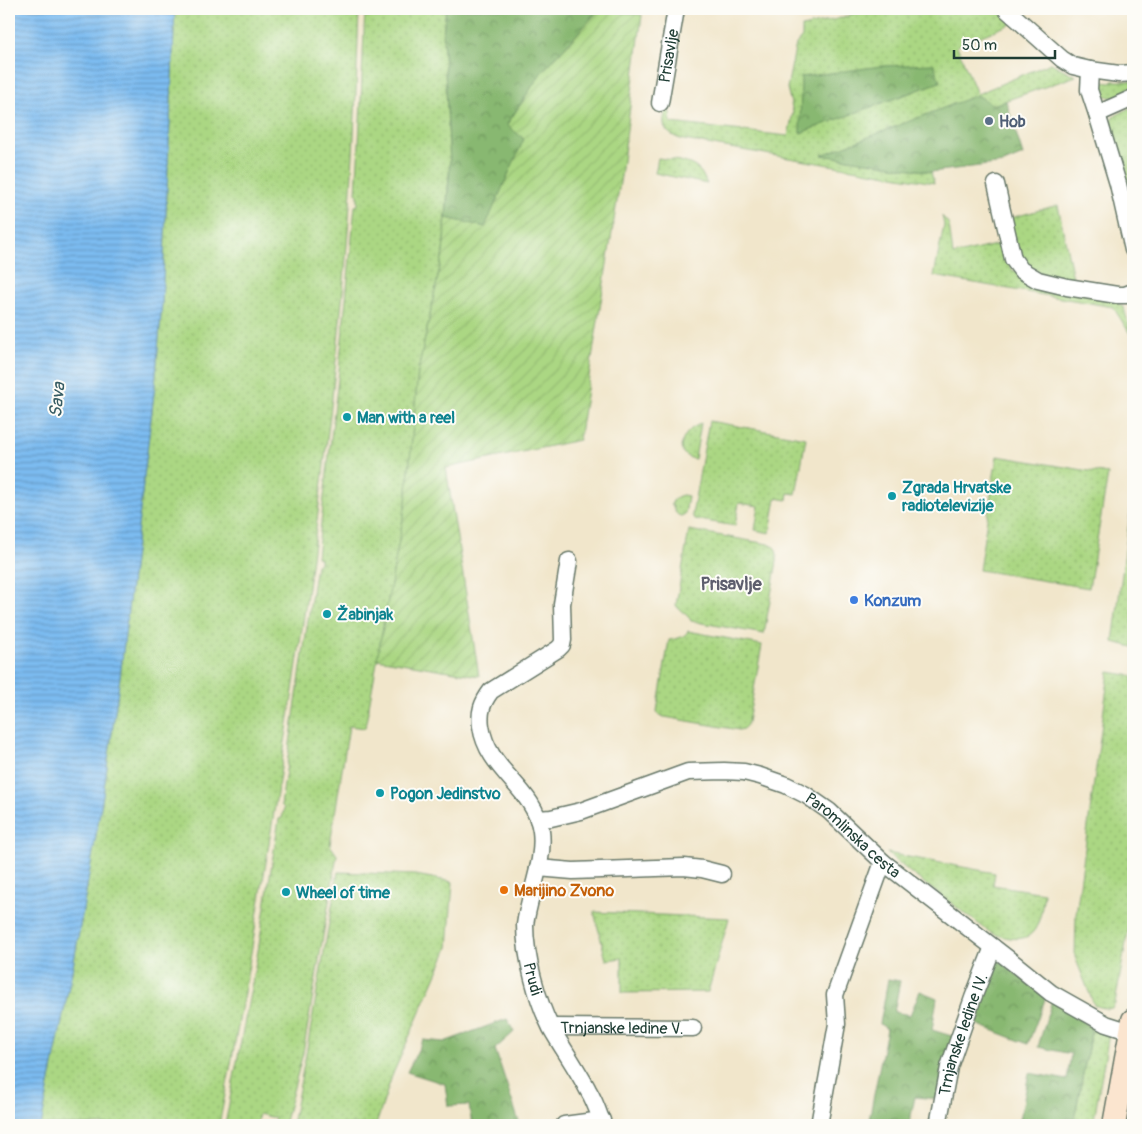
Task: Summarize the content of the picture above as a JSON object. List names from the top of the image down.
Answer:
{
  "streets": {
    "street": [
      "Prisavlje",
      "Paromlinska cesta",
      "Prudi",
      "Trnjanske ledine V.",
      "Trnjanske ledine IV."
    ]
  },
  "crossings": [
    ["Paromlinska cesta", "Prudi"],
    ["Paromlinska cesta", "Trnjanske ledine IV."],
    ["Prudi", "Trnjanske ledine V."]
  ],
  "districts": ["Prisavlje"],
  "water": ["Sava"],
  "places": [
    "Hob",
    "Man with a reel",
    "Zgrada Hrvatske radiotelevizije",
    "Konzum",
    "Žabinjak",
    "Pogon Jedinstvo",
    "Marijino Zvono",
    "Wheel of time"
  ],
  "scale_bar": "50 m"
}
